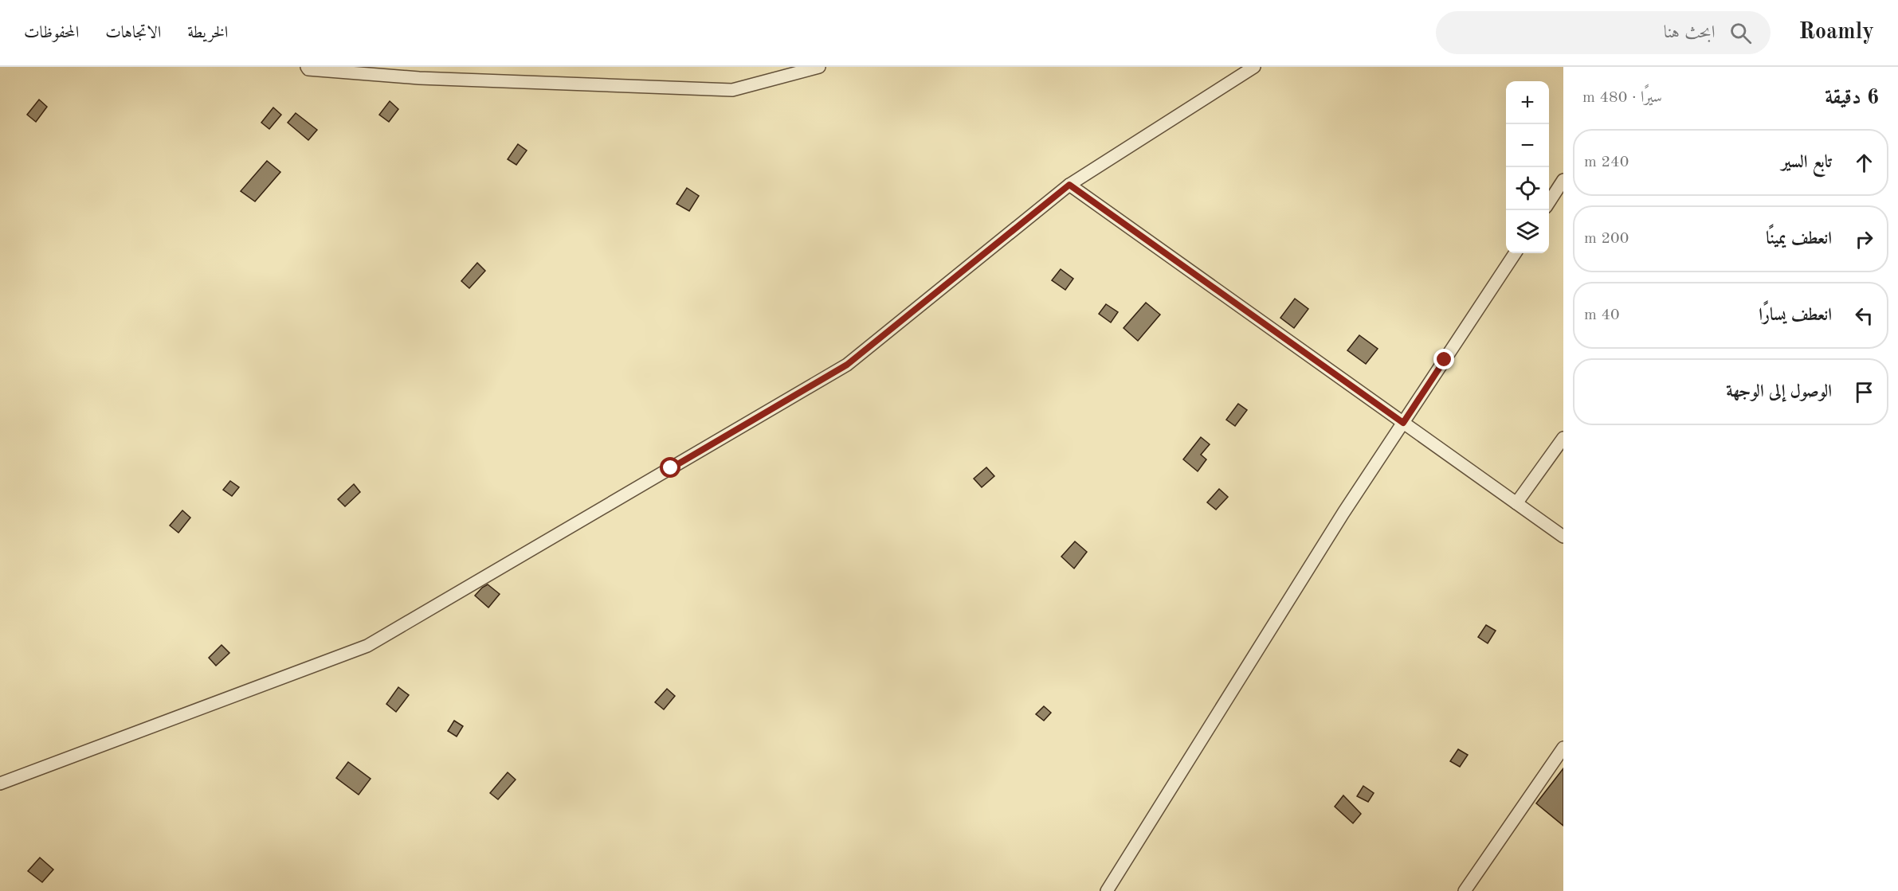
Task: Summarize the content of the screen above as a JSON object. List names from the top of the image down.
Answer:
{
  "page": {
    "header": "Roamly",
    "search": "ابحث هنا",
    "nav": ["الخريطة", "الاتجاهات", "المحفوظات"],
    "heading": ["6 دقيقة", "سيرًا · 480 m"],
    "map_buttons": ["+", "−"],
    "list": [
      ["تابع السير", "240 m"],
      ["انعطف يمينًا", "200 m"],
      ["انعطف يسارًا", "40 m"],
      "الوصول إلى الوجهة"
    ]
  }
}
